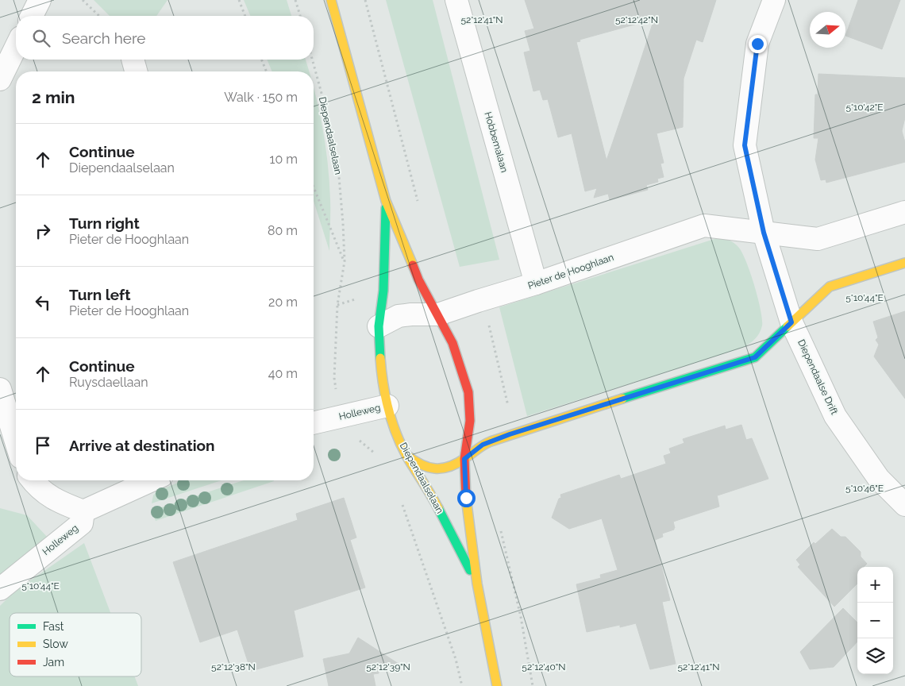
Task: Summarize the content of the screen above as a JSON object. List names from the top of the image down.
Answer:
{
  "streets": {
    "main road": ["Diependaalselaan"],
    "street": [
      "Hobbemalaan",
      "Pieter de Hooghlaan",
      "Diependaalse Drift",
      "Holleweg"
    ]
  },
  "crossings": [
    ["Diependaalselaan", "Pieter de Hooghlaan"],
    ["Diependaalselaan", "Holleweg"],
    ["Hobbemalaan", "Pieter de Hooghlaan"]
  ],
  "legend": ["Fast", "Slow", "Jam"],
  "north": "right",
  "page": {
    "search": "Search here",
    "heading": ["2 min", "Walk · 150 m"],
    "list": [
      ["Continue", "Diependaalselaan", "10 m"],
      ["Turn right", "Pieter de Hooghlaan", "80 m"],
      ["Turn left", "Pieter de Hooghlaan", "20 m"],
      ["Continue", "Ruysdaellaan", "40 m"],
      "Arrive at destination"
    ],
    "map_buttons": ["+", "−"]
  },
  "coordinates": [
    "52°12'41\"N",
    "52°12'42\"N",
    "5°10'42\"E",
    "5°10'44\"E",
    "5°10'46\"E",
    "52°12'38\"N",
    "52°12'39\"N",
    "52°12'40\"N"
  ]
}
